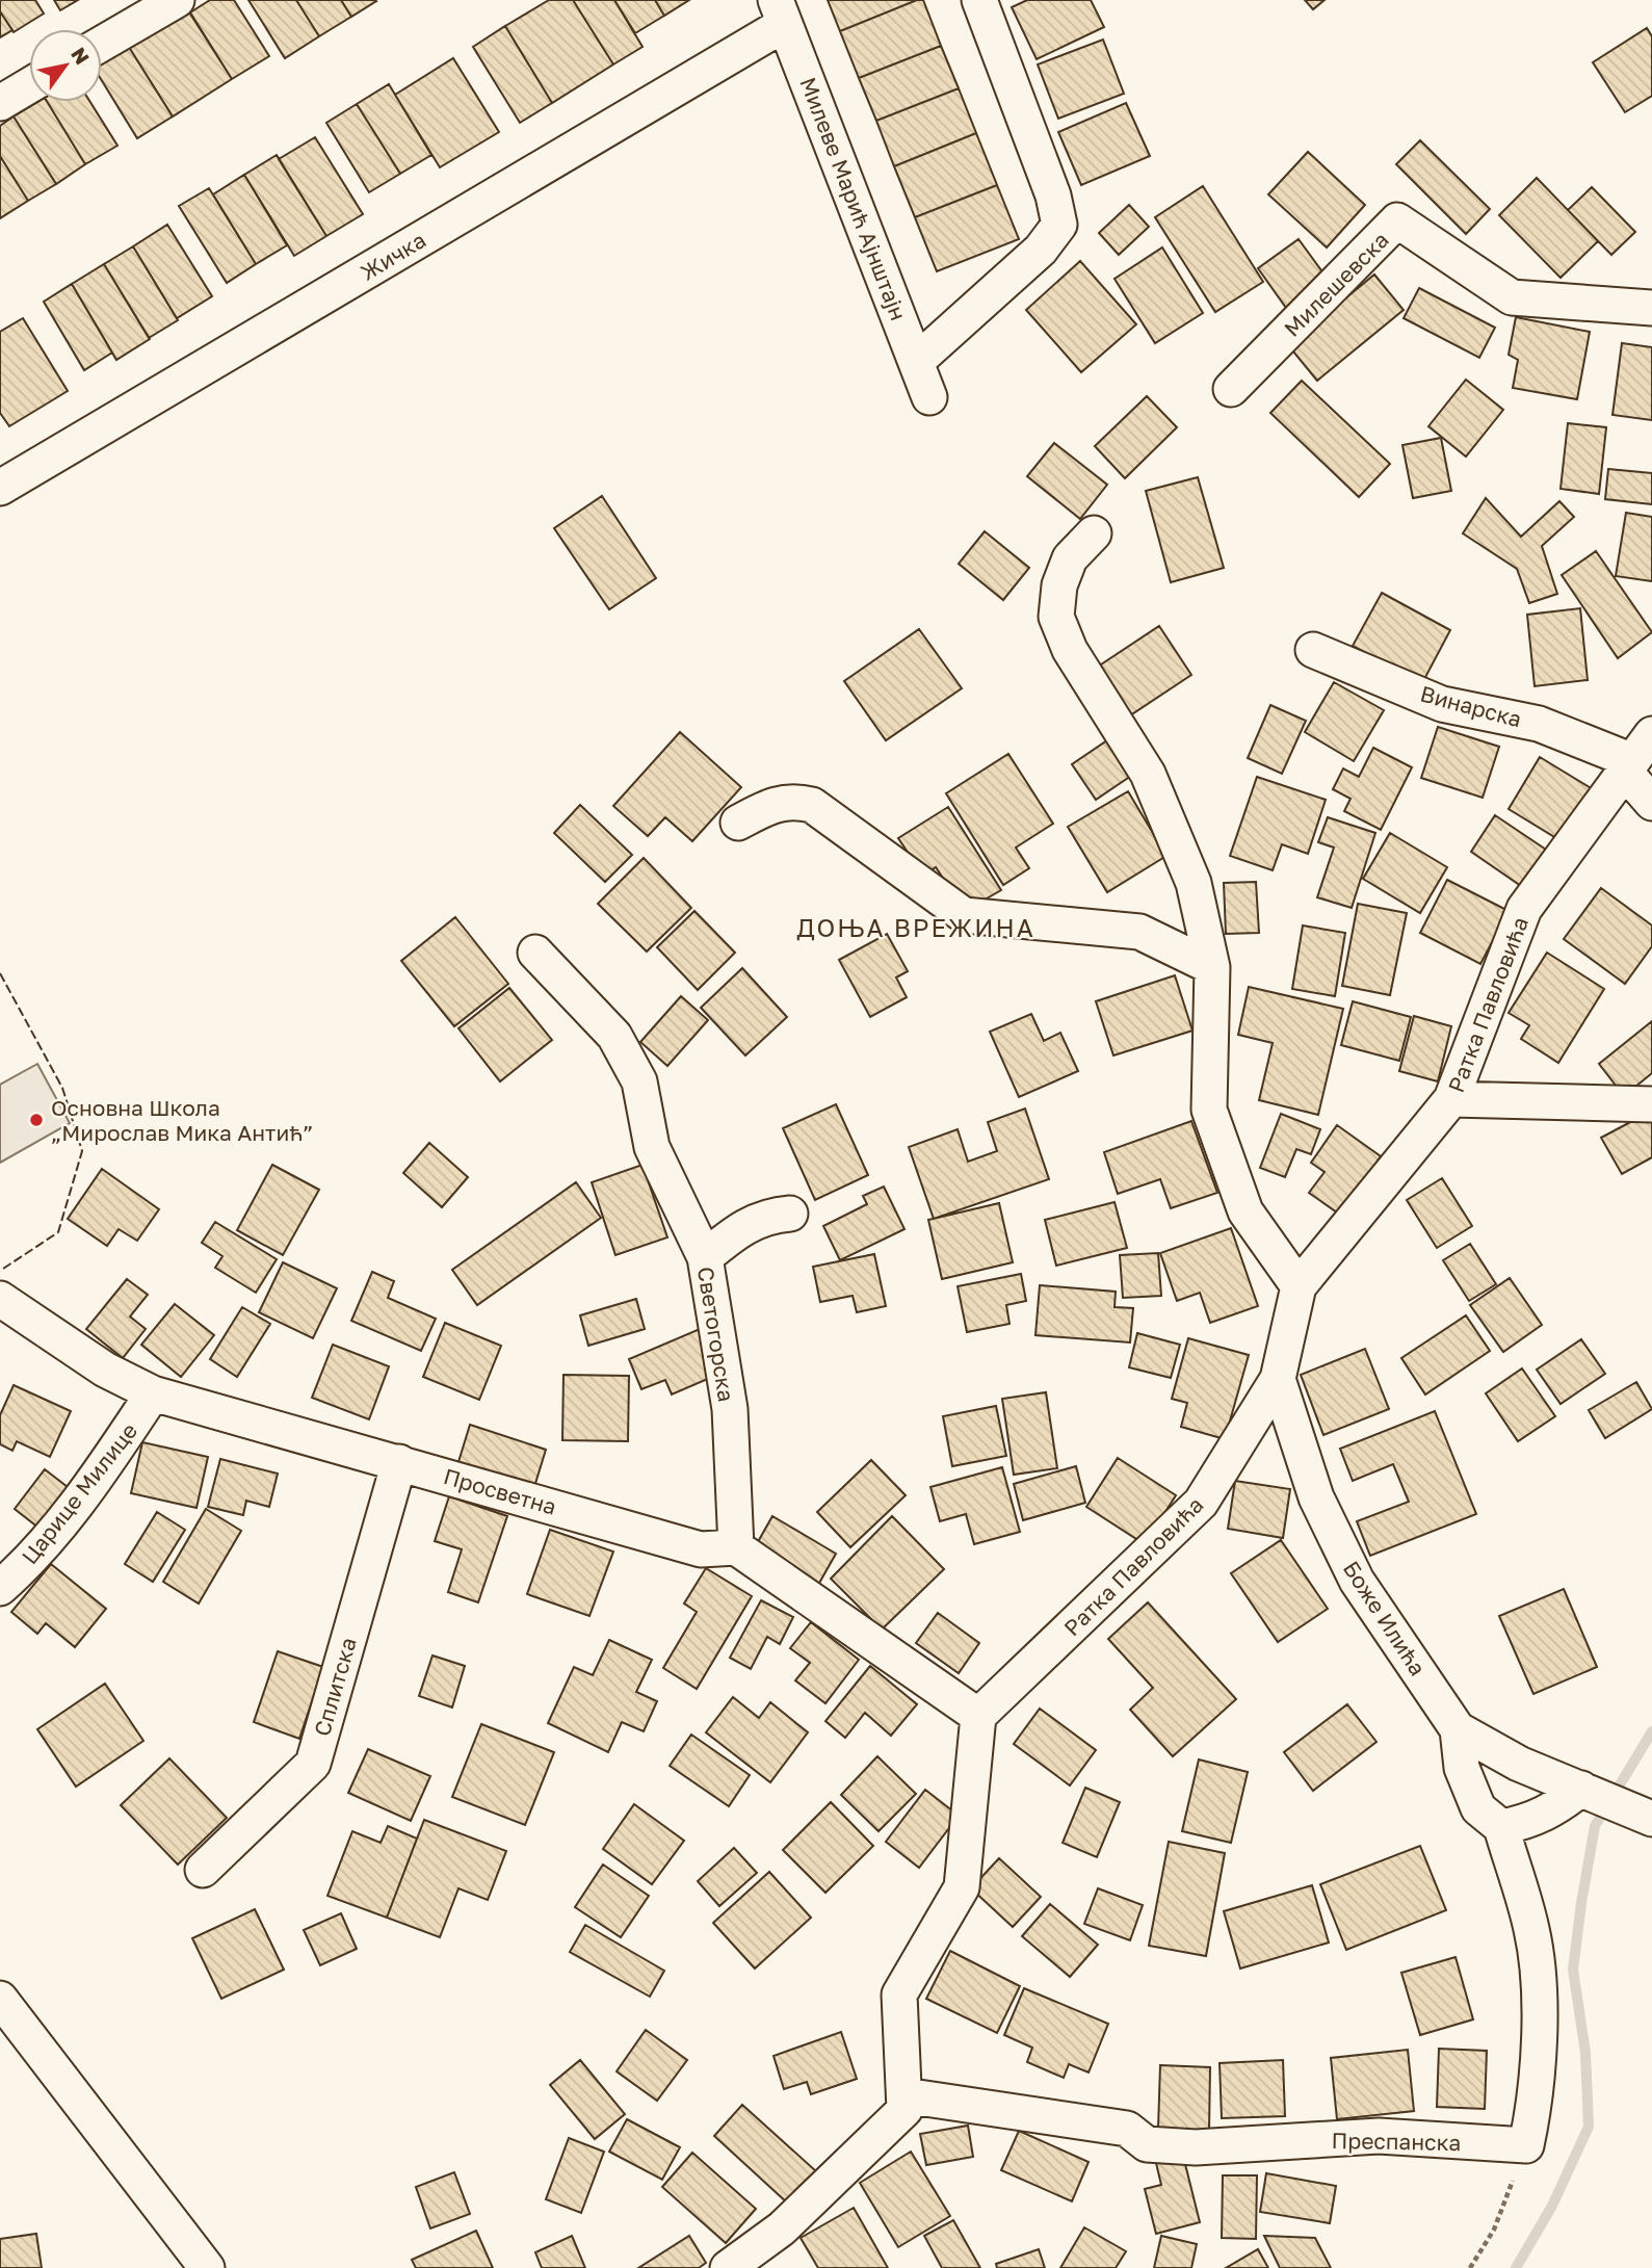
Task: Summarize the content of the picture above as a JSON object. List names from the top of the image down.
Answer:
{
  "streets": {
    "street": [
      "Милеве Марић Ајнштајн",
      "Жичка",
      "Милешевска",
      "Винарска",
      "Ратка Павловића",
      "Светогорска",
      "Просветна",
      "Царице Милице",
      "Боже Илића",
      "Сплитска",
      "Преспанска"
    ]
  },
  "crossings": [
    ["Милеве Марић Ајнштајн", "Жичка"],
    ["Винарска", "Ратка Павловића"],
    ["Ратка Павловића", "Боже Илића"],
    ["Светогорска", "Просветна"],
    ["Просветна", "Царице Милице"],
    ["Просветна", "Сплитска"]
  ],
  "districts": ["ДОЊА ВРЕЖИНА"],
  "places": ["Основна Школа „Мирослав Мика Антић”"],
  "north": "top right"
}
